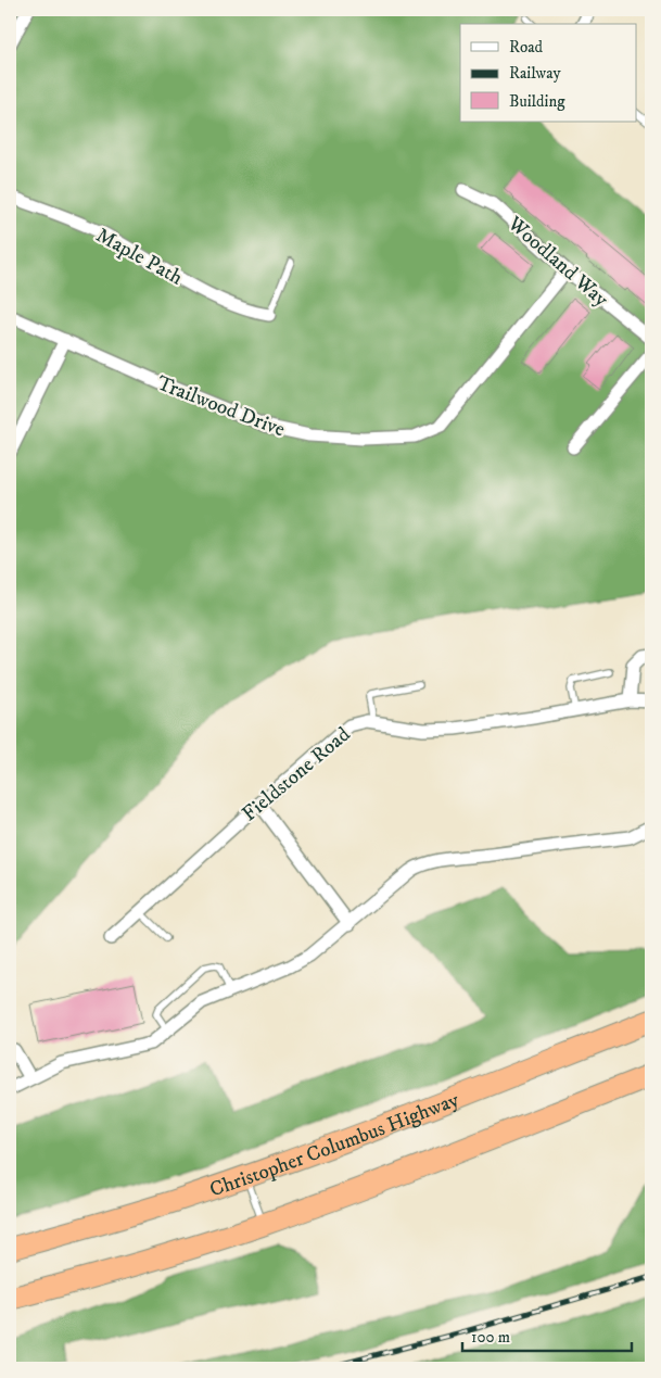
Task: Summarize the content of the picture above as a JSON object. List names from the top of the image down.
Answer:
{
  "streets": {
    "highway": ["Christopher Columbus Highway"],
    "street": [
      "Maple Path",
      "Woodland Way",
      "Trailwood Drive",
      "Fieldstone Road"
    ]
  },
  "crossings": [
    ["Woodland Way", "Trailwood Drive"]
  ],
  "legend": ["Road", "Railway", "Building"],
  "scale_bar": "100 m"
}
